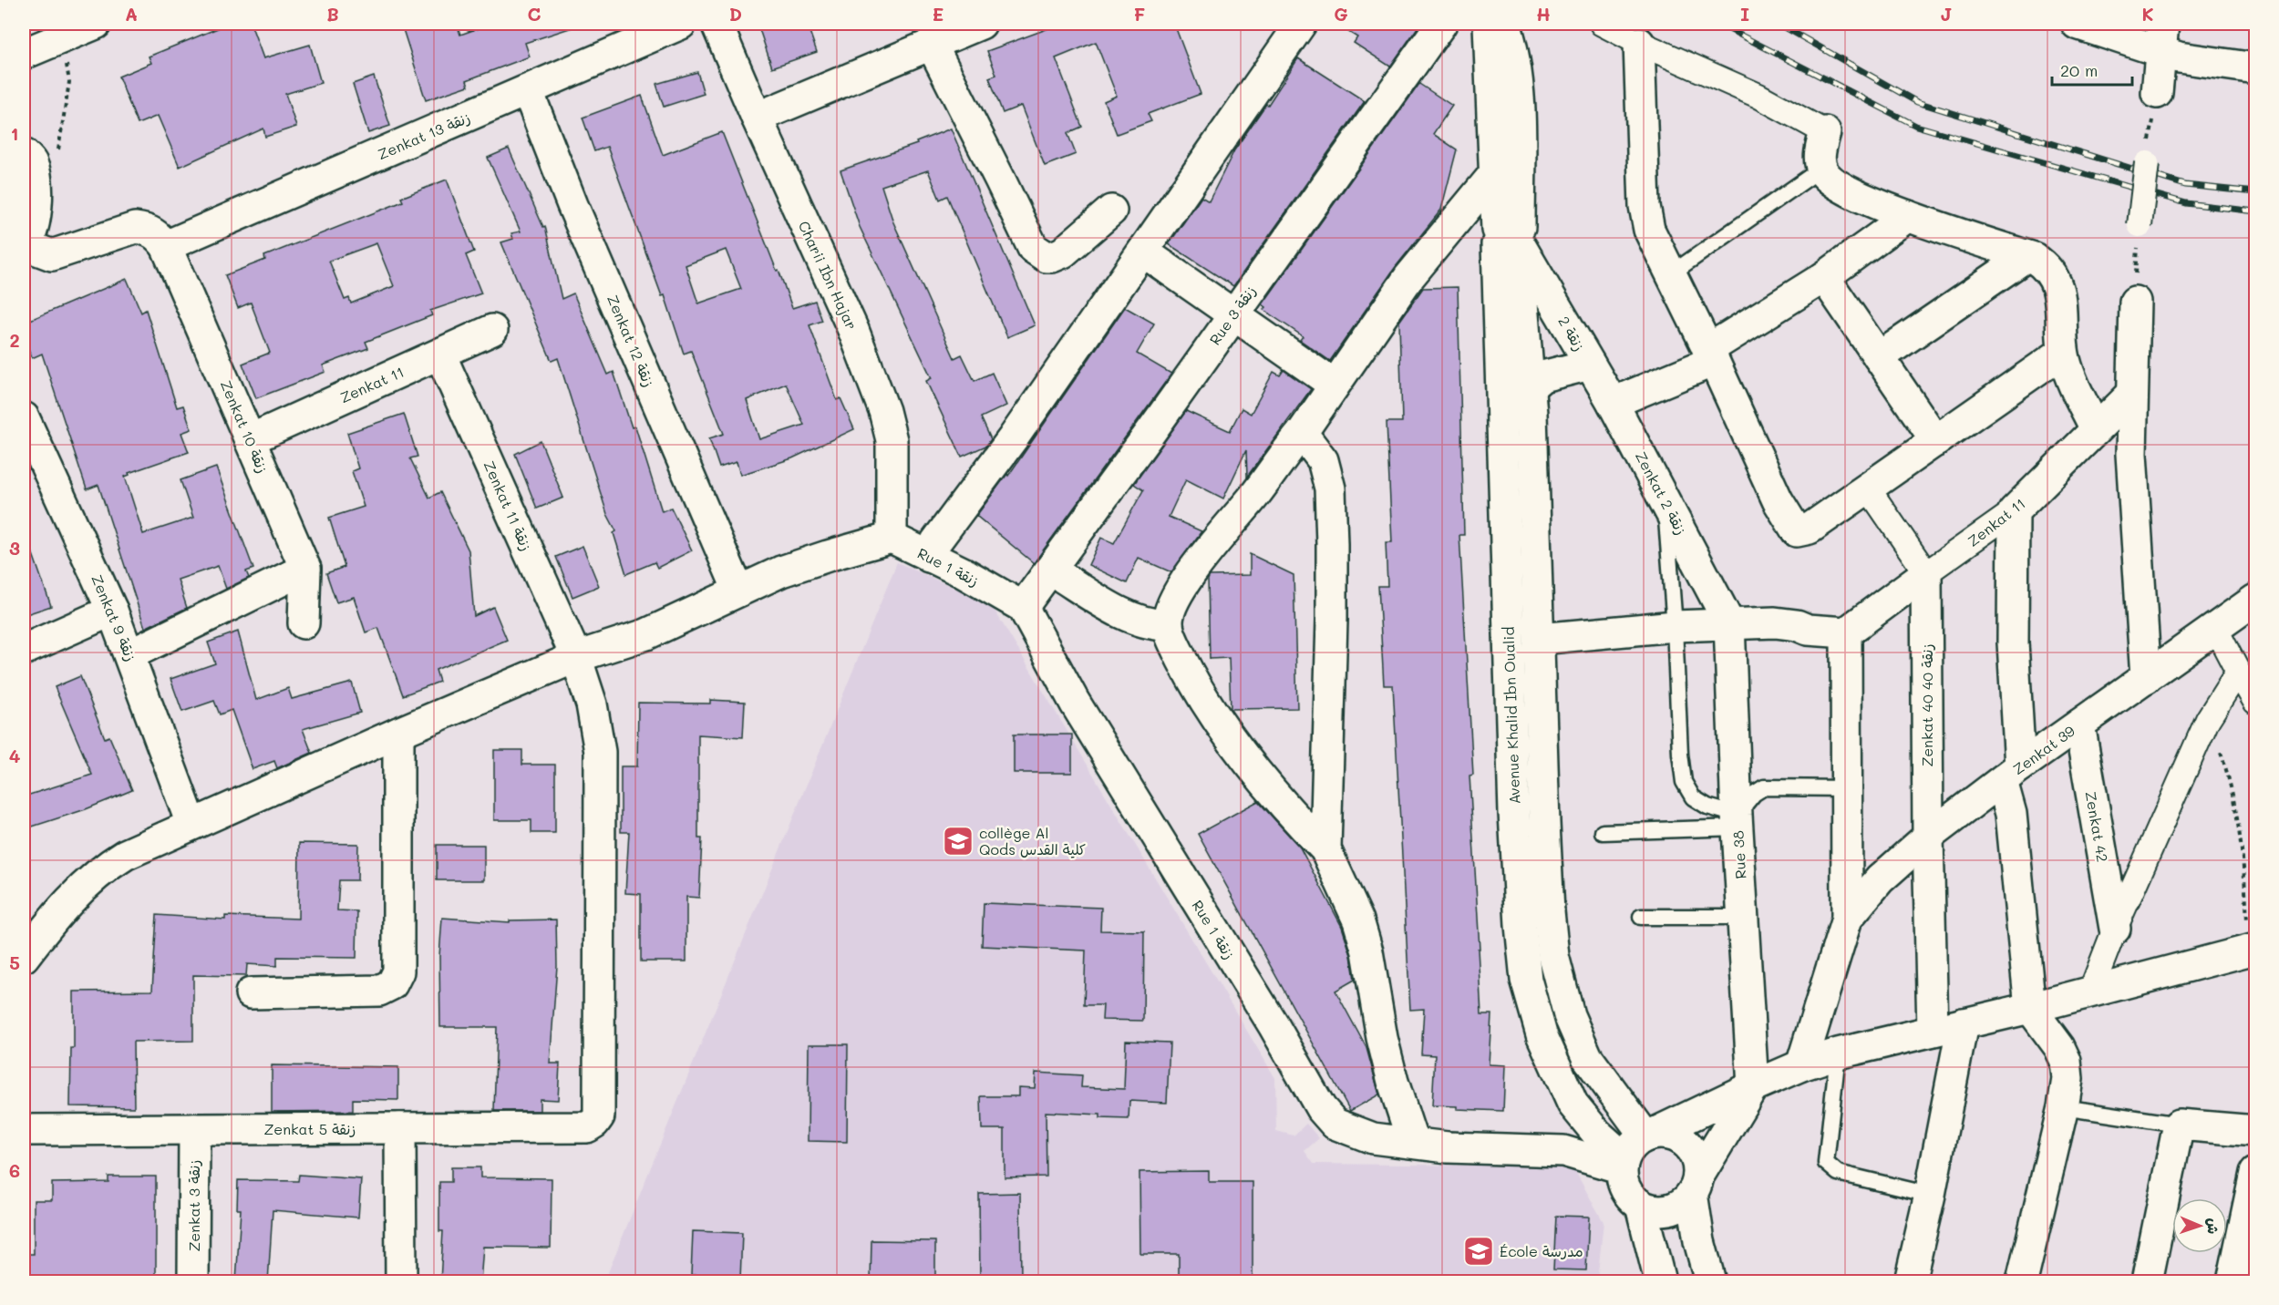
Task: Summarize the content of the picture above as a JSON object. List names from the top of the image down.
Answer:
{
  "streets": {
    "street": [
      "Zenkat 13 زنقة",
      "Charii Ibn Hajar",
      "Rue 3 زنقة",
      "زنقة 2",
      "Zenkat 12 زنقة",
      "Zenkat 11",
      "Zenkat 10 زنقة",
      "Zenkat 2 زنقة",
      "Zenkat 11 زنقة",
      "Rue 1 زنقة",
      "Zenkat 9 زنقة",
      "Zenkat 40 زنقة 40",
      "Avenue Khalid Ibn Oualid",
      "Zenkat 39",
      "Zenkat 42",
      "Rue 38",
      "Zenkat 5 زنقة",
      "Zenkat 3 زنقة"
    ]
  },
  "crossings": [
    ["Zenkat 13 زنقة", "Zenkat 12 زنقة"],
    ["Zenkat 13 زنقة", "Zenkat 10 زنقة"],
    ["Charii Ibn Hajar", "Rue 1 زنقة"],
    ["Rue 3 زنقة", "Rue 1 زنقة"],
    ["زنقة 2", "Zenkat 2 زنقة"],
    ["زنقة 2", "Avenue Khalid Ibn Oualid"],
    ["Zenkat 11", "Zenkat 10 زنقة"],
    ["Zenkat 11", "Zenkat 11 زنقة"],
    ["Zenkat 11", "Zenkat 40 زنقة 40"],
    ["Zenkat 11", "Zenkat 39"],
    ["Zenkat 2 زنقة", "Rue 38"],
    ["Zenkat 11 زنقة", "Zenkat 5 زنقة"],
    ["Rue 1 زنقة", "Avenue Khalid Ibn Oualid"],
    ["Zenkat 40 زنقة 40", "Zenkat 39"],
    ["Zenkat 39", "Zenkat 42"],
    ["Zenkat 5 زنقة", "Zenkat 3 زنقة"]
  ],
  "places": {
    "school or university": ["collège Al Qods كلية القدس", "École مدرسة"]
  },
  "scale_bar": "20 m",
  "north": "right",
  "grid": {
    "columns": [
      "A",
      "B",
      "C",
      "D",
      "E",
      "F",
      "G",
      "H",
      "I",
      "J",
      "K"
    ],
    "rows": [
      "1",
      "2",
      "3",
      "4",
      "5",
      "6"
    ]
  }
}
